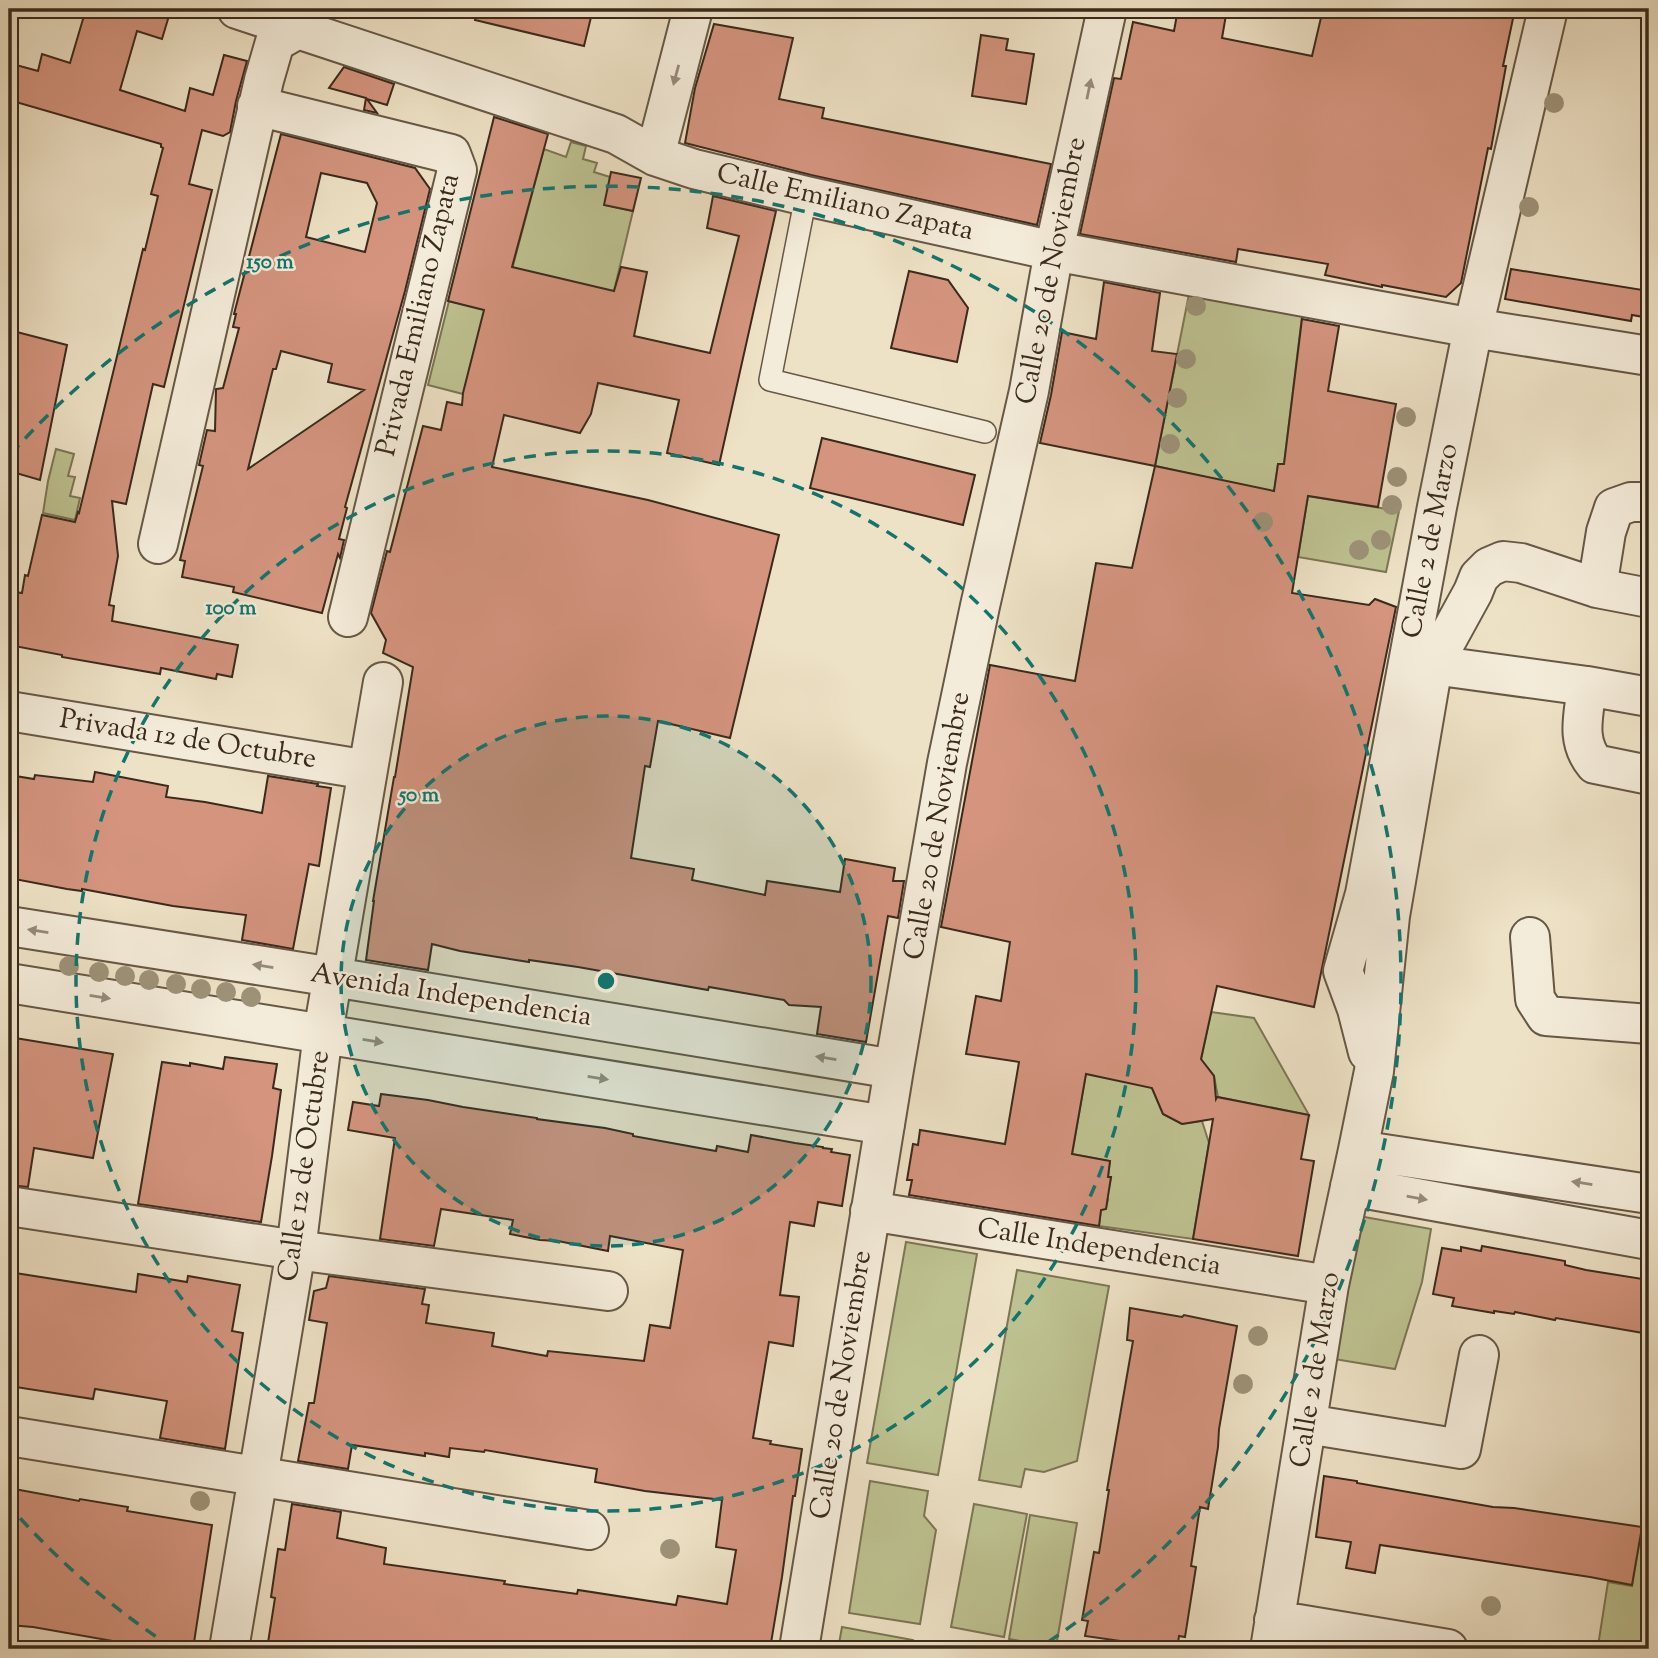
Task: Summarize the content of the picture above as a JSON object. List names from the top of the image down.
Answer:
{
  "streets": {
    "street": [
      "Calle Emiliano Zapata",
      "Calle 20 de Noviembre",
      "Privada Emiliano Zapata",
      "Calle 2 de Marzo",
      "Privada 12 de Octubre",
      "Avenida Independencia",
      "Calle 12 de Octubre",
      "Calle Independencia"
    ]
  },
  "crossings": [
    ["Calle Emiliano Zapata", "Calle 20 de Noviembre"],
    ["Calle Emiliano Zapata", "Calle 2 de Marzo"],
    ["Calle 20 de Noviembre", "Avenida Independencia"],
    ["Calle 20 de Noviembre", "Calle Independencia"],
    ["Calle 2 de Marzo", "Calle Independencia"],
    ["Privada 12 de Octubre", "Calle 12 de Octubre"],
    ["Avenida Independencia", "Calle 12 de Octubre"]
  ],
  "rings": ["150 m", "100 m", "50 m"]
}
